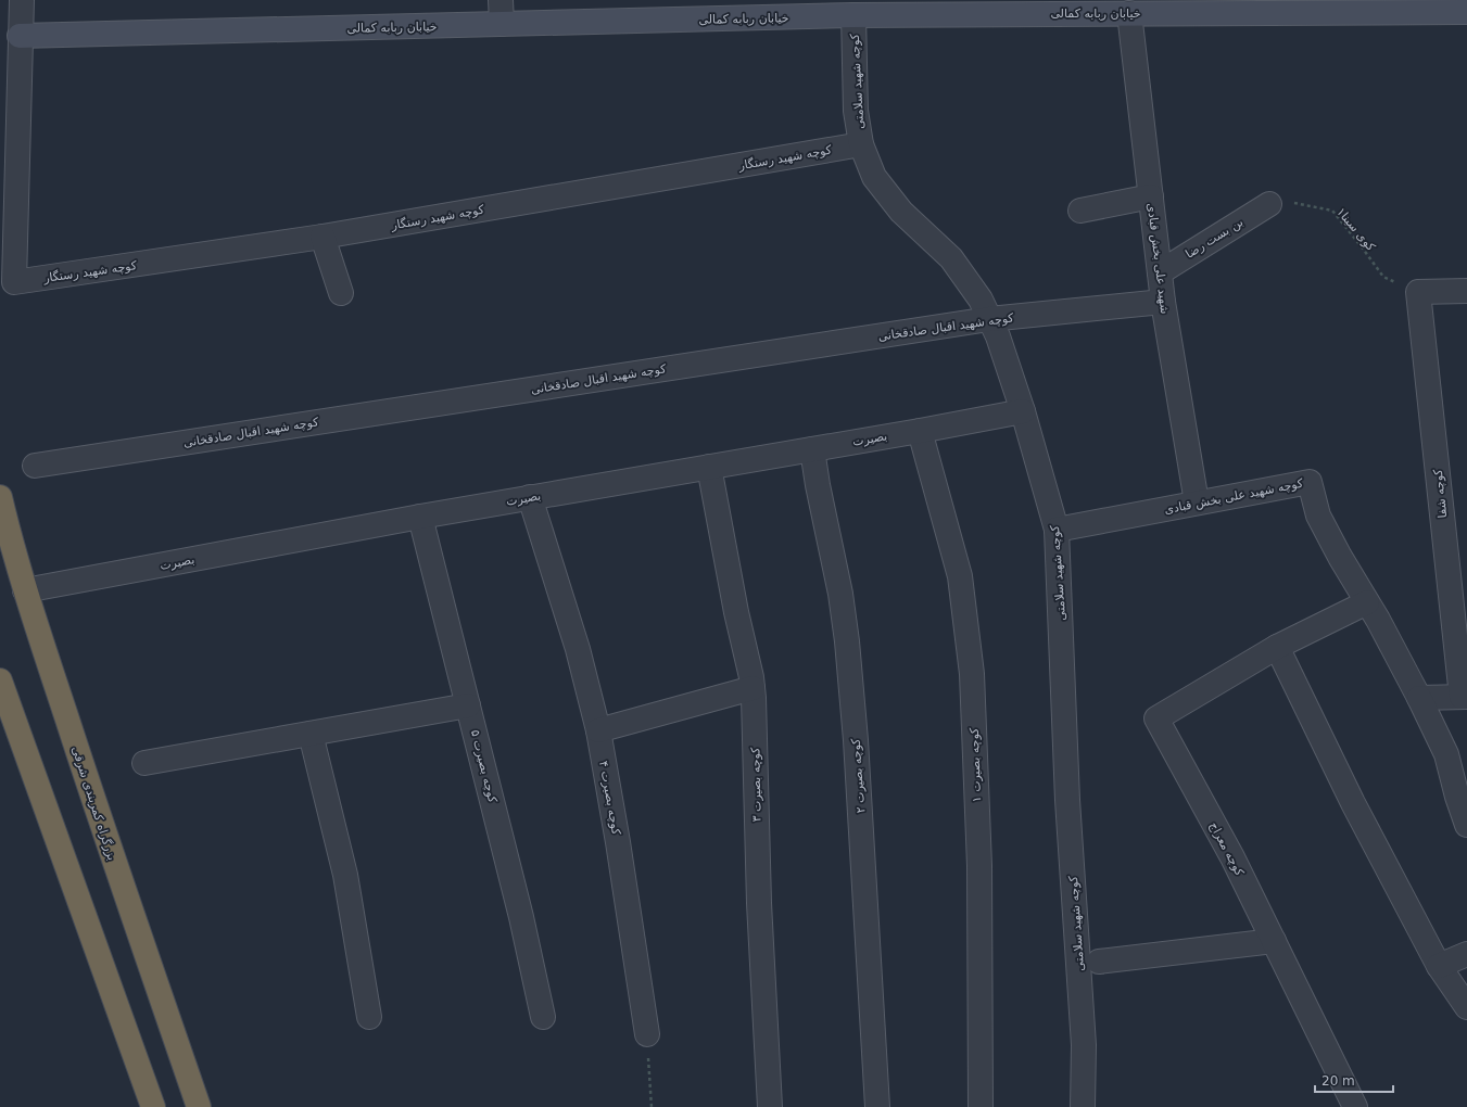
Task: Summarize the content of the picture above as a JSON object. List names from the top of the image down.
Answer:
{
  "streets": {
    "highway": ["بزرگراه کمربندی شرقی"],
    "main road": ["خیابان ربابه کمالی"],
    "street": [
      "کوچه شهید سلامتی",
      "کوچه شهید رستگار",
      "بن بست رضا",
      "شهید علی بخش قبادی",
      "کوچه شهید اقبال صادقخانی",
      "بصیرت",
      "کوچه شفا",
      "کوچه شهید علی بخش قبادی",
      "کوچه بصیرت ۱",
      "کوچه بصیرت ۵",
      "کوچه بصیرت ۲",
      "کوچه بصیرت ۳",
      "کوچه بصیرت ۴",
      "کوچه معراج"
    ],
    "path": ["کوی سینا۱"]
  },
  "crossings": [
    ["خیابان ربابه کمالی", "کوچه شهید سلامتی"],
    ["خیابان ربابه کمالی", "کوچه شهید رستگار"],
    ["خیابان ربابه کمالی", "شهید علی بخش قبادی"],
    ["کوچه شهید سلامتی", "کوچه شهید رستگار"],
    ["کوچه شهید سلامتی", "کوچه شهید اقبال صادقخانی"],
    ["کوچه شهید سلامتی", "بصیرت"],
    ["کوچه شهید سلامتی", "کوچه شهید علی بخش قبادی"],
    ["کوی سینا۱", "بن بست رضا"],
    ["کوی سینا۱", "کوچه شفا"],
    ["بن بست رضا", "شهید علی بخش قبادی"],
    ["شهید علی بخش قبادی", "کوچه شهید اقبال صادقخانی"],
    ["شهید علی بخش قبادی", "کوچه شهید علی بخش قبادی"],
    ["بصیرت", "کوچه بصیرت ۱"],
    ["بصیرت", "کوچه بصیرت ۵"],
    ["بصیرت", "کوچه بصیرت ۲"],
    ["بصیرت", "کوچه بصیرت ۳"],
    ["بصیرت", "کوچه بصیرت ۴"],
    ["بصیرت", "بزرگراه کمربندی شرقی"]
  ],
  "scale_bar": "20 m"
}
